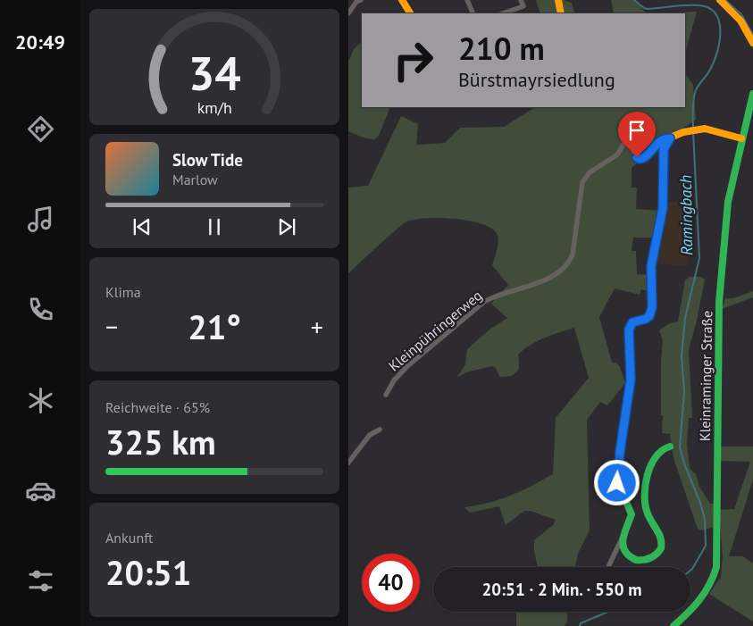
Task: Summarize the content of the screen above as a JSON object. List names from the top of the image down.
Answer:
{
  "streets": {
    "street": ["Kleinpühringerweg", "Kleinraminger Straße"]
  },
  "water": ["Ramingbach"],
  "page": {
    "tabs": "20:49",
    "turn": ["210 m", "Bürstmayrsiedlung"],
    "song": ["Slow Tide", "Marlow"],
    "tile": [
      "Klima",
      ["Reichweite · 65%", "325 km"],
      ["Ankunft", "20:51"]
    ],
    "heat": ["−", "21°", "+"],
    "limit": "40",
    "trip": "20:51 · 2 Min. · 550 m",
    "gauge": ["34", "km/h"]
  }
}
